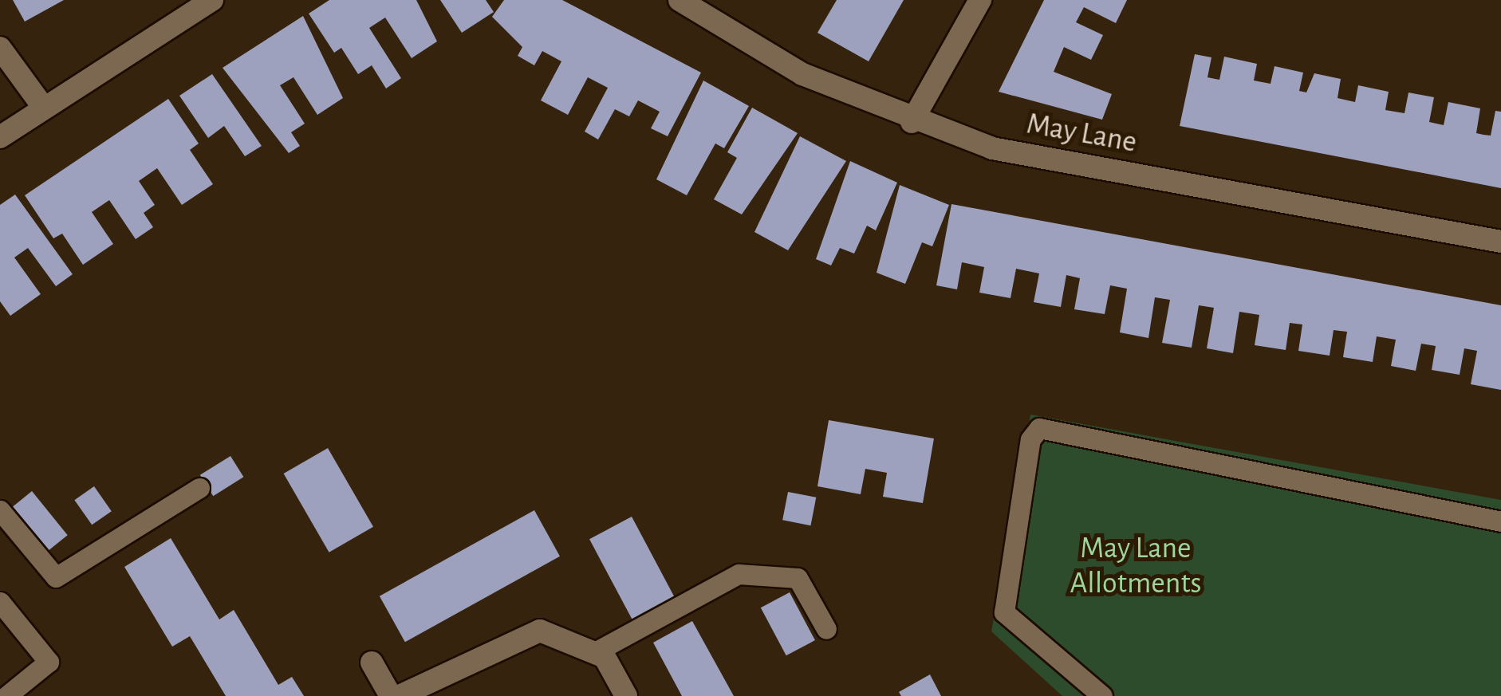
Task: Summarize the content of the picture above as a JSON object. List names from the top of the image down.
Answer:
{
  "streets": {
    "street": ["May Lane"]
  },
  "parks": ["May Lane Allotments"]
}
